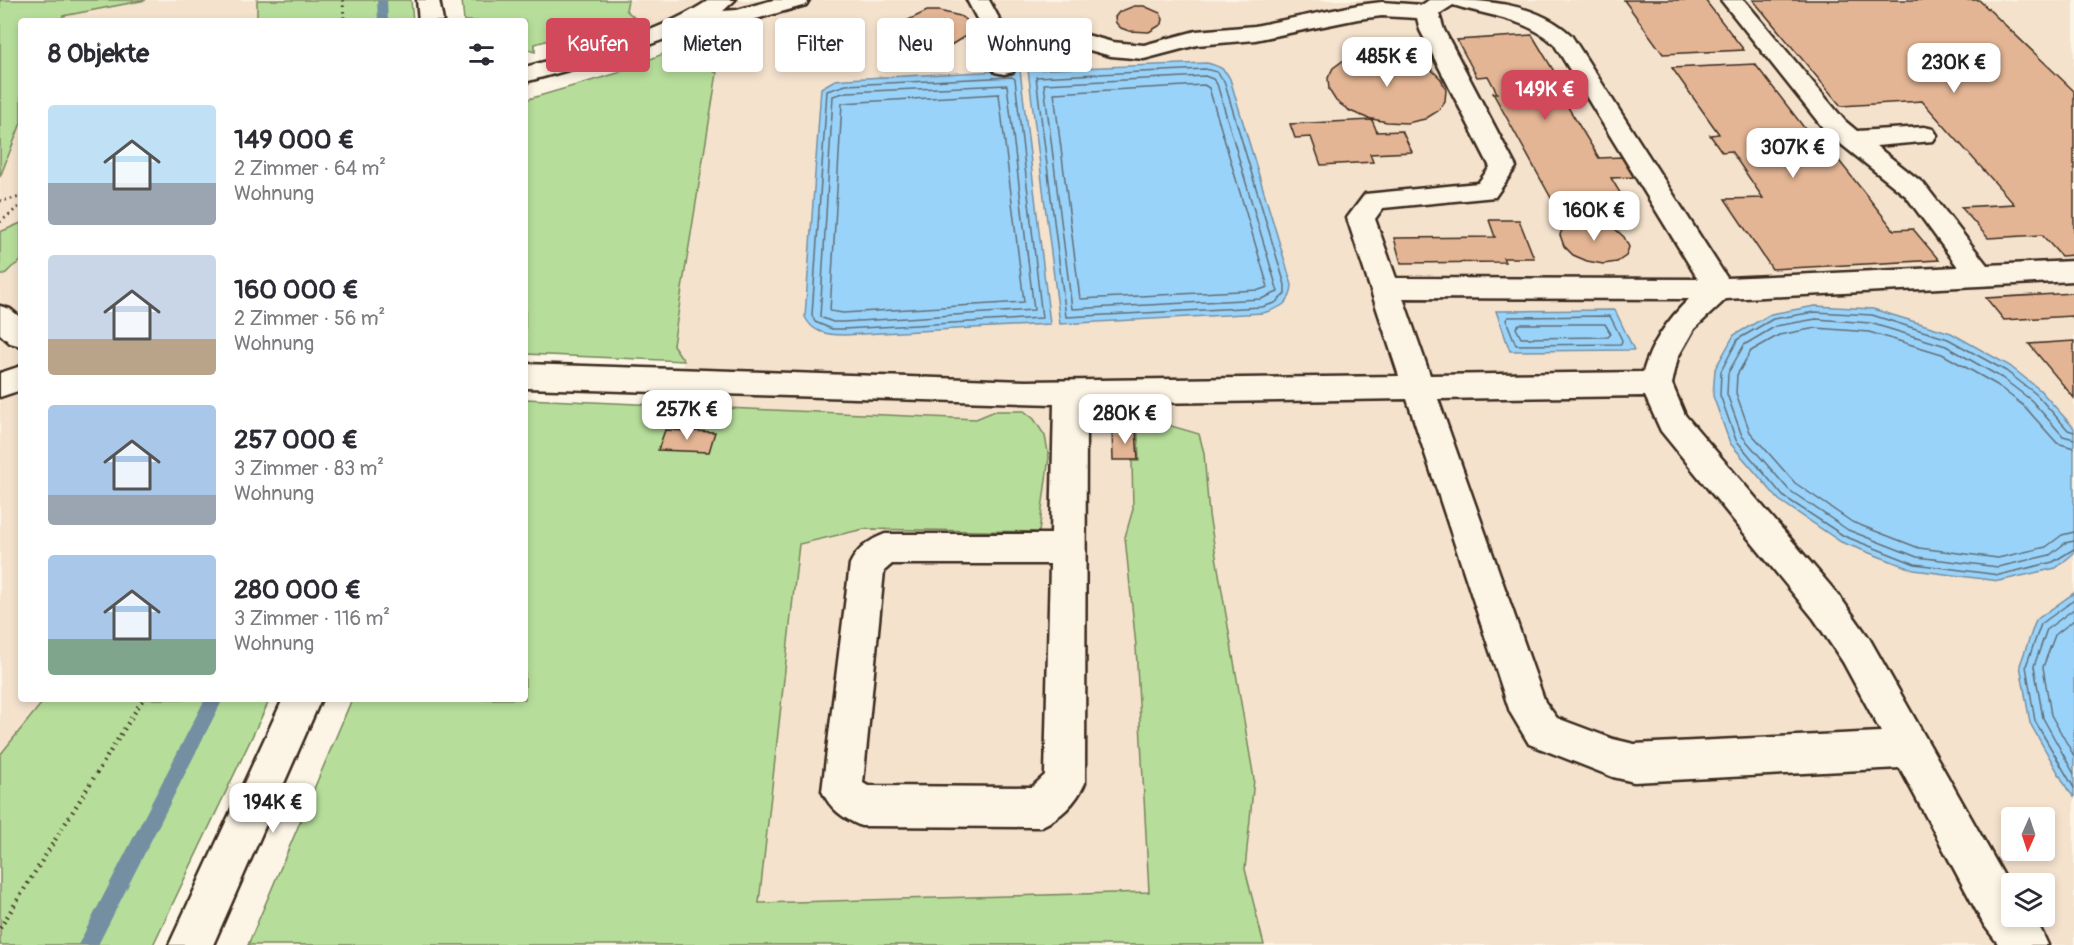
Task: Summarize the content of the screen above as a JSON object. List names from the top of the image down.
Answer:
{
  "north": "bottom",
  "page": {
    "chip": [
      "Kaufen",
      "Mieten",
      "Filter",
      "Neu",
      "Wohnung"
    ],
    "heading": "8 Objekte",
    "price": [
      "485K €",
      "230K €",
      "149K €",
      "307K €",
      "160K €",
      "257K €",
      "280K €",
      "194K €"
    ],
    "list": [
      {
        "name": "149 000 €",
        "note": "2 Zimmer · 64 m² · Wohnung"
      },
      {
        "name": "160 000 €",
        "note": "2 Zimmer · 56 m² · Wohnung"
      },
      {
        "name": "257 000 €",
        "note": "3 Zimmer · 83 m² · Wohnung"
      },
      {
        "name": "280 000 €",
        "note": "3 Zimmer · 116 m² · Wohnung"
      }
    ]
  }
}
